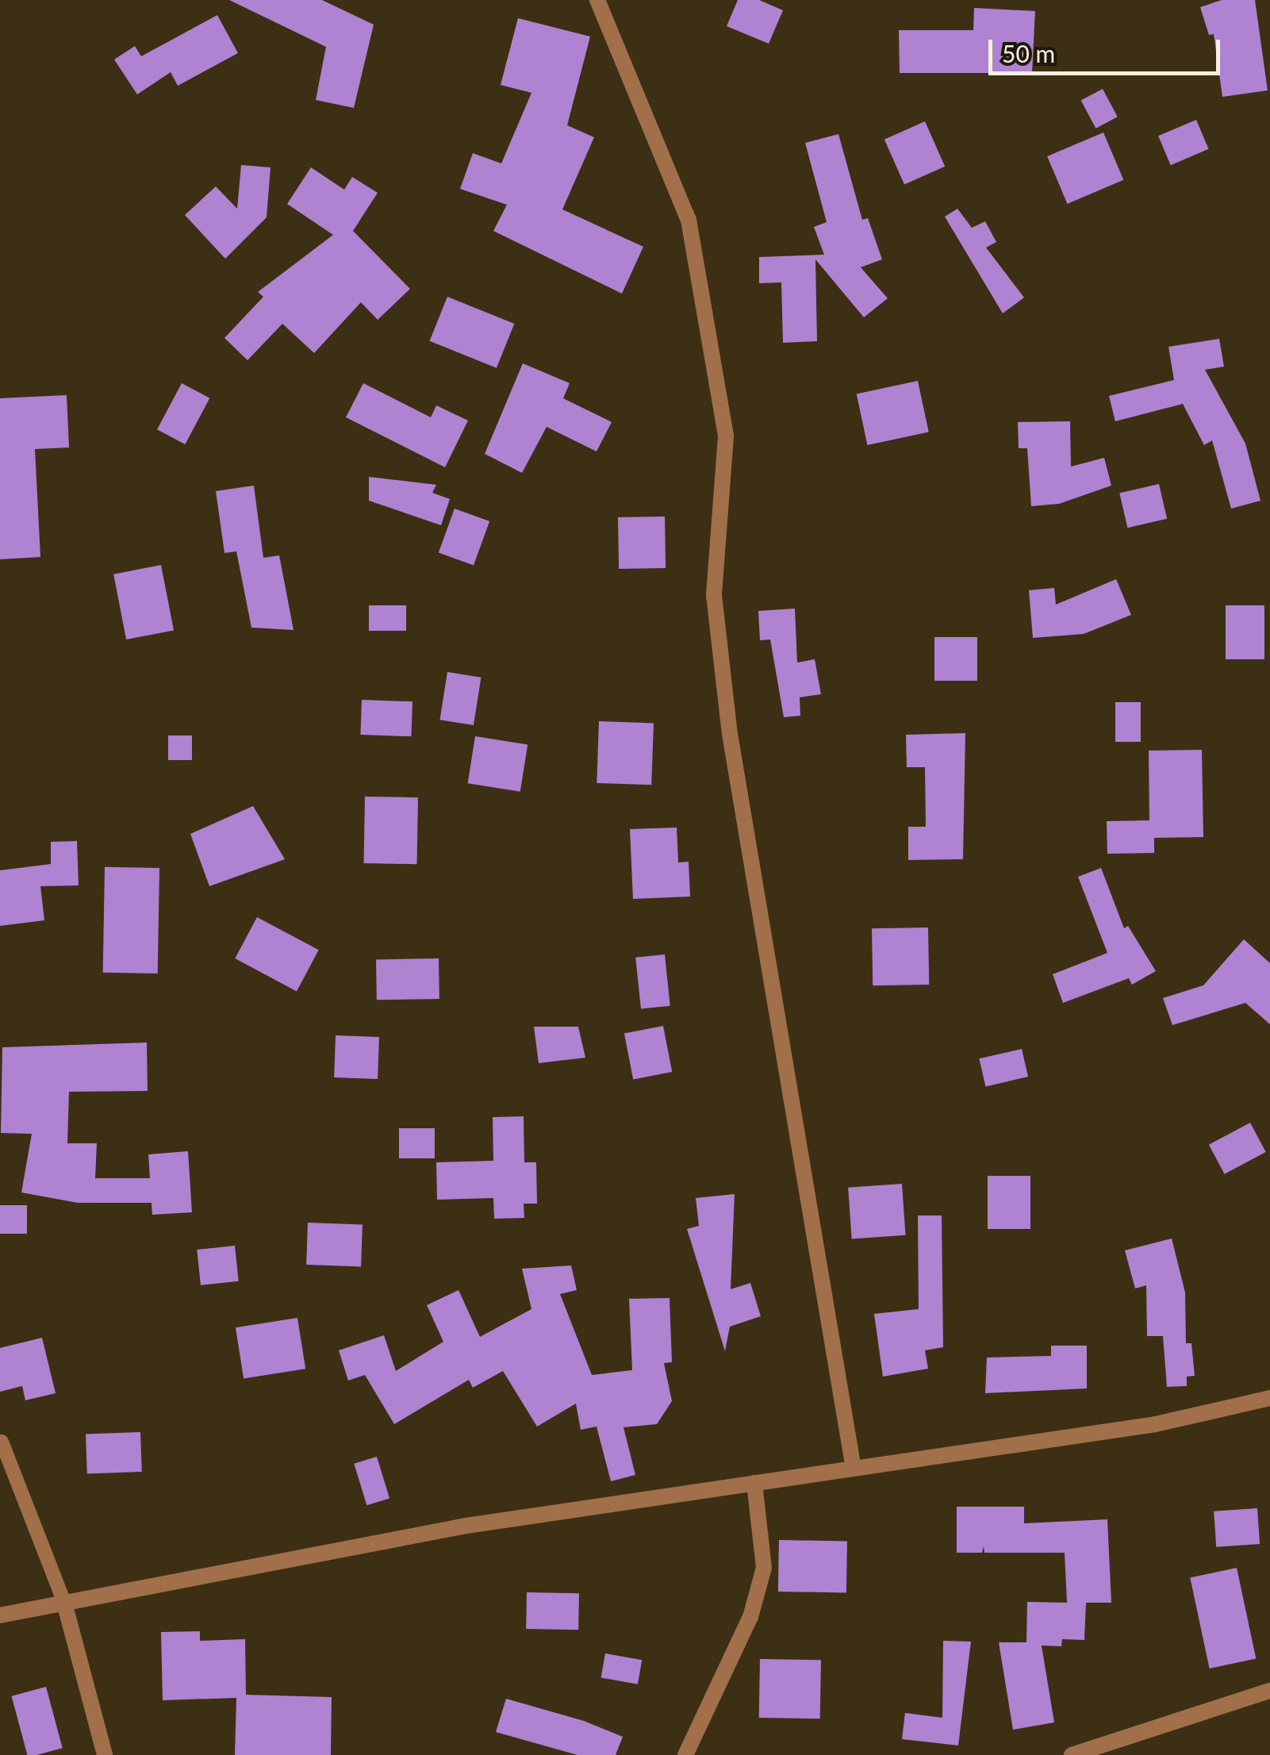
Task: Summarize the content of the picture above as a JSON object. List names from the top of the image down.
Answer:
{
  "scale_bar": "50 m"
}
